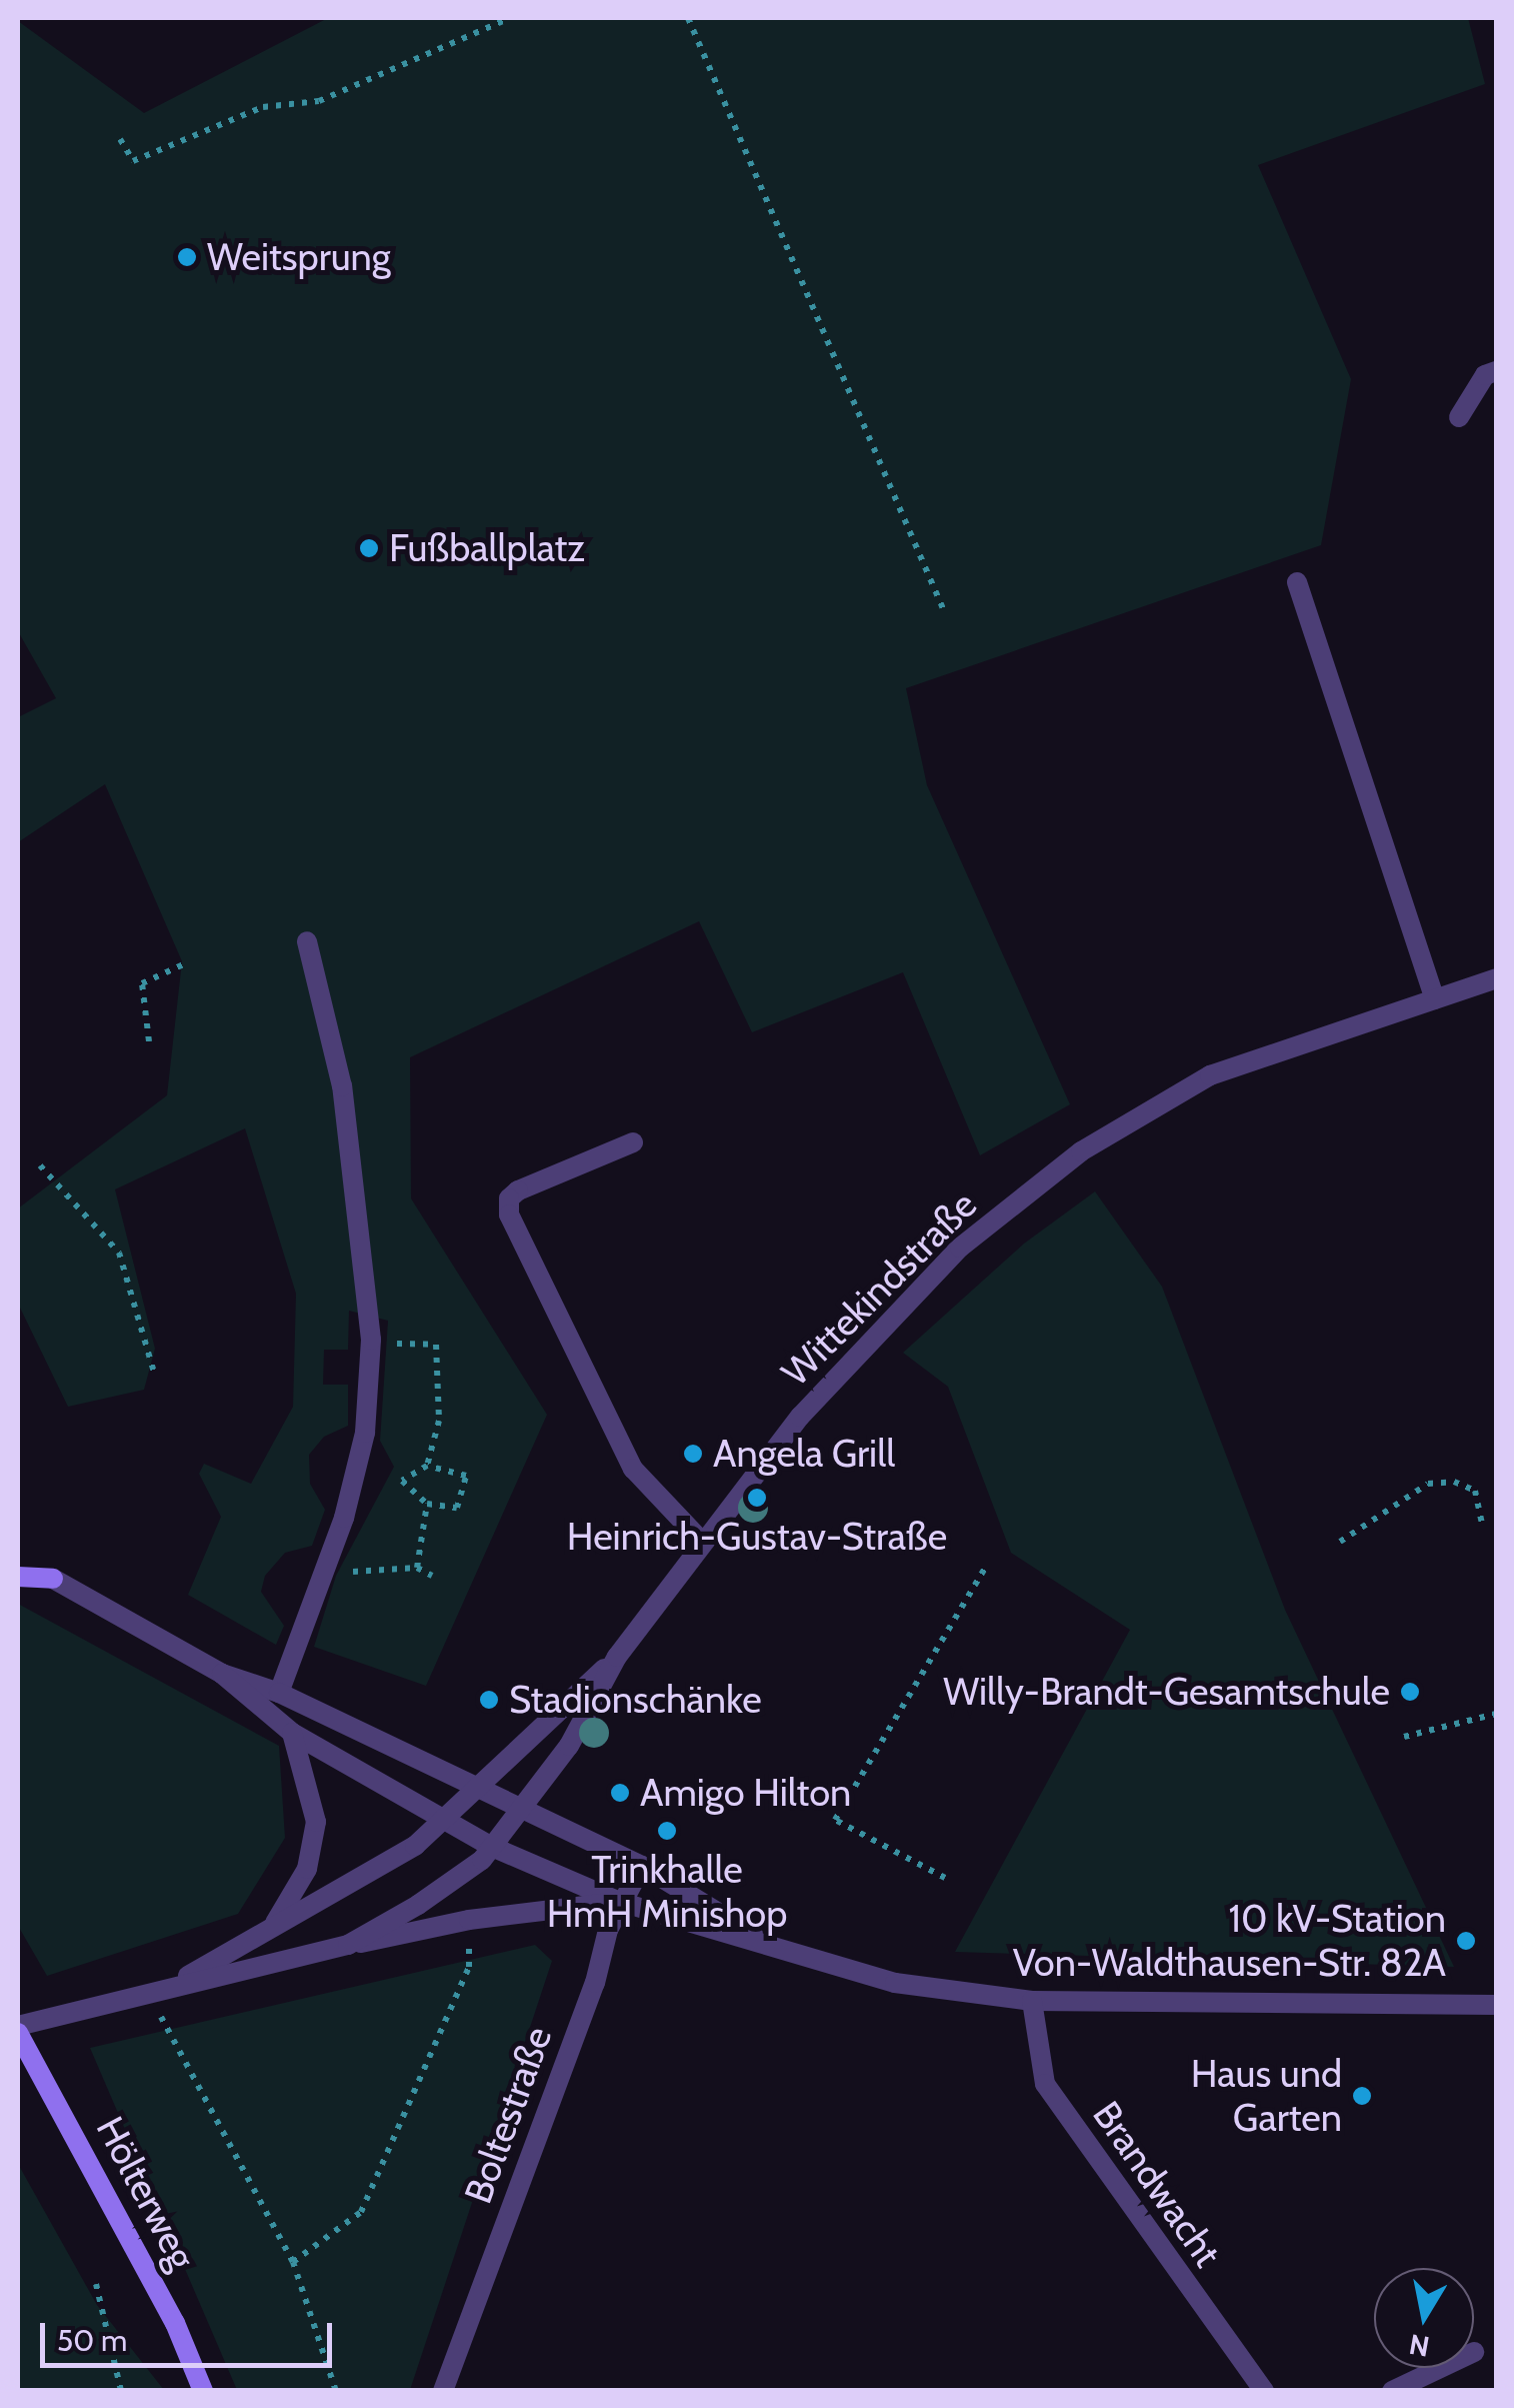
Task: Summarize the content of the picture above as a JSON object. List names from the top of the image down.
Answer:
{
  "streets": {
    "main road": ["Hölterweg"],
    "street": ["Wittekindstraße", "Boltestraße", "Brandwacht"]
  },
  "crossings": [
    ["Wittekindstraße", "Hölterweg"]
  ],
  "places": [
    "Weitsprung",
    "Fußballplatz",
    "Angela Grill",
    "Heinrich-Gustav-Straße",
    "Willy-Brandt-Gesamtschule",
    "Stadionschänke",
    "Amigo Hilton",
    "Trinkhalle HmH Minishop",
    "10 kV-Station Von-Waldthausen-Str. 82A",
    "Haus und Garten"
  ],
  "scale_bar": "50 m",
  "north": "bottom"
}
